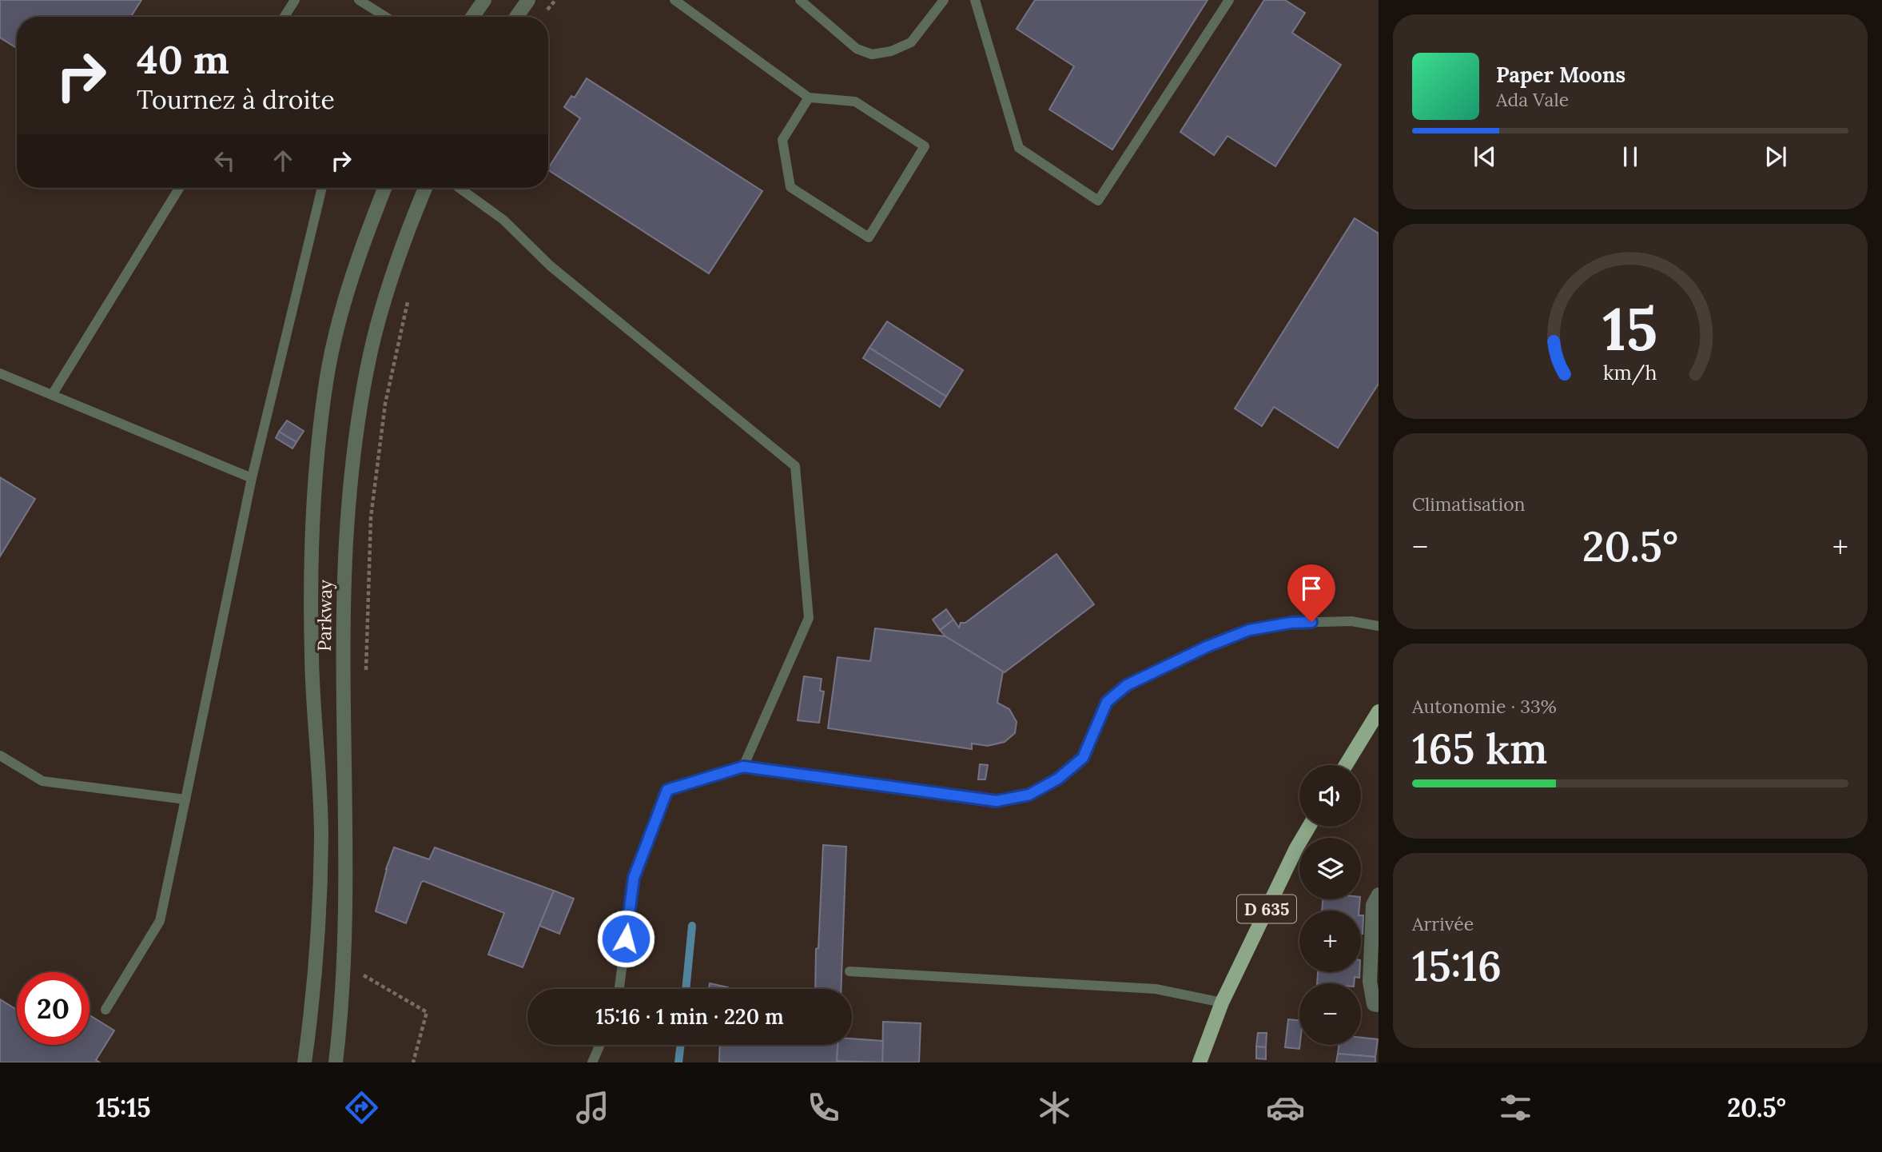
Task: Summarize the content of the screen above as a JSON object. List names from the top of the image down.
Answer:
{
  "streets": {
    "main road": ["D 635"],
    "street": ["Parkway"]
  },
  "page": {
    "turn": ["40 m", "Tournez à droite"],
    "song": ["Paper Moons", "Ada Vale"],
    "tile": [
      "Climatisation",
      ["Autonomie · 33%", "165 km"],
      ["Arrivée", "15:16"]
    ],
    "heat": ["−", "20.5°", "+"],
    "map_buttons": ["+", "−"],
    "limit": "20",
    "trip": "15:16 · 1 min · 220 m",
    "tabs": ["15:15", "20.5°"],
    "gauge": ["15", "km/h"]
  }
}
